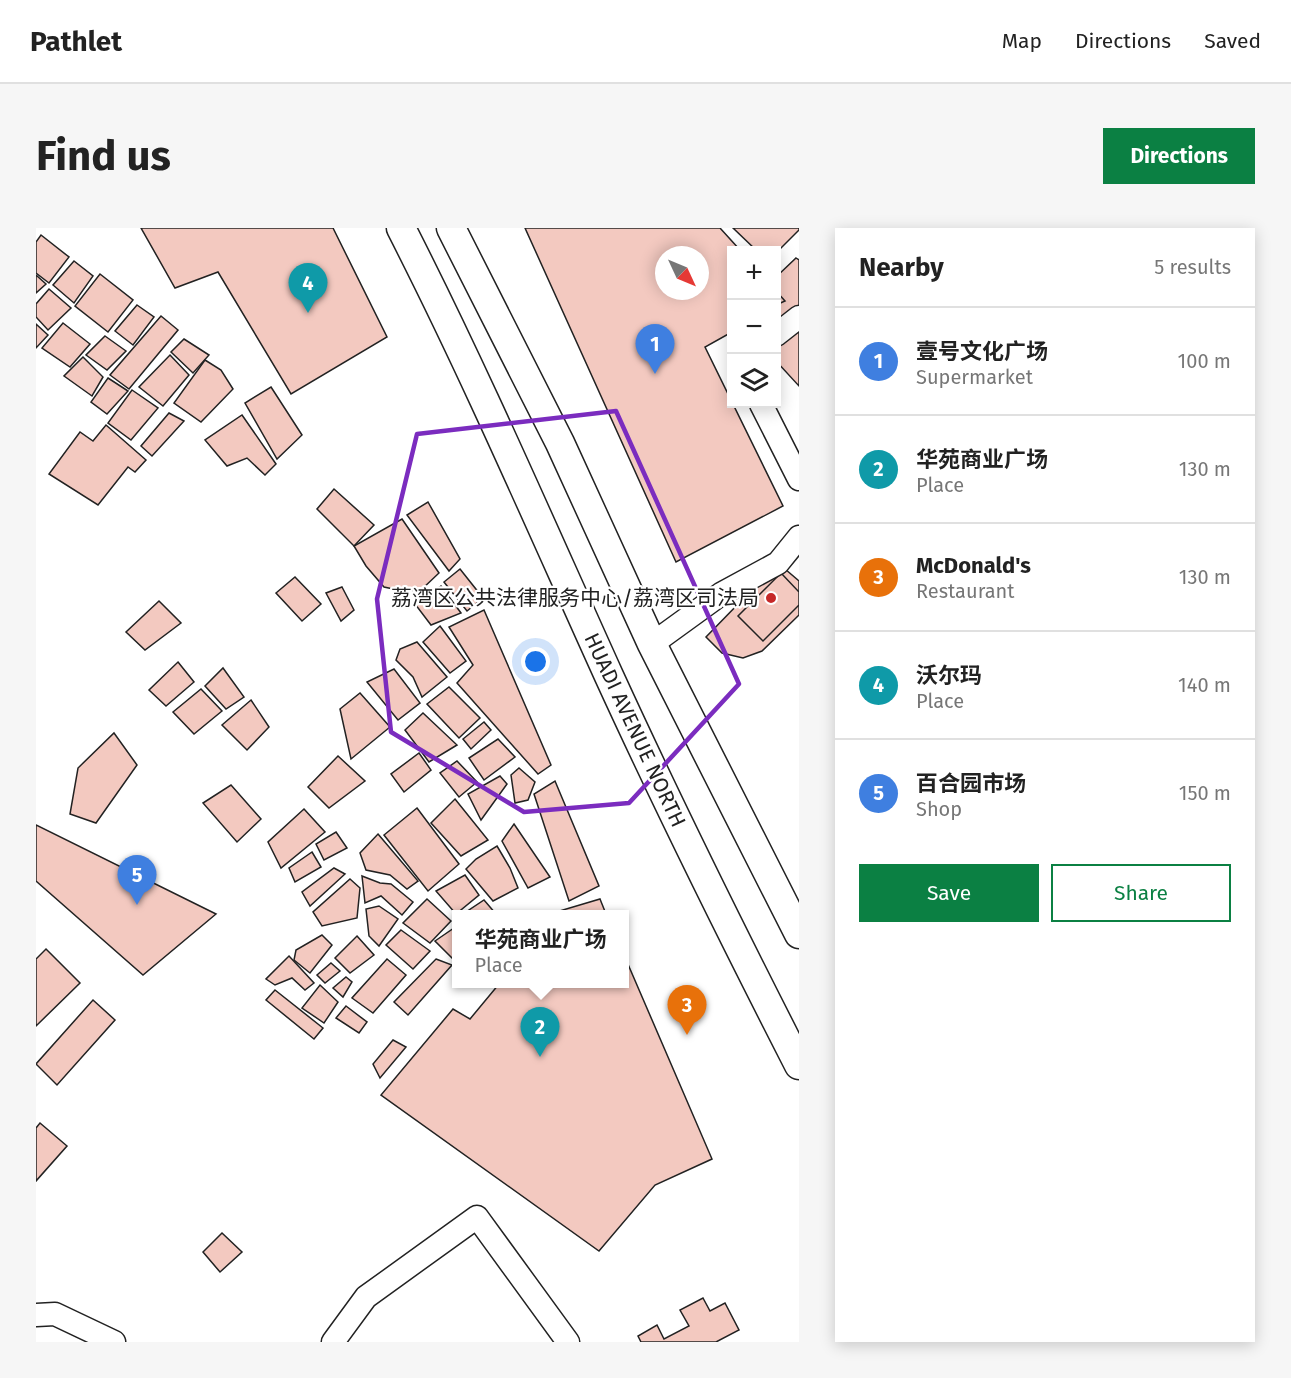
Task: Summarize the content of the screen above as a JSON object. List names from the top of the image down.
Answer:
{
  "streets": {
    "main road": ["HUADI AVENUE NORTH"]
  },
  "places": ["荔湾区公共法律服务中心/荔湾区司法局"],
  "north": "bottom right",
  "page": {
    "header": "Pathlet",
    "nav": ["Map", "Directions", "Saved"],
    "buttons": [
      "Directions",
      ["Save", "Share"]
    ],
    "title": "Find us",
    "heading": ["Nearby", "5 results"],
    "map_buttons": ["+", "−"],
    "pins": [
      "4",
      "1",
      "5",
      "3",
      "2"
    ],
    "list": [
      {
        "mark": "1",
        "name": "壹号文化广场",
        "note": "Supermarket",
        "value": "100 m"
      },
      {
        "mark": "2",
        "name": "华苑商业广场",
        "note": "Place",
        "value": "130 m"
      },
      {
        "mark": "3",
        "name": "McDonald's",
        "note": "Restaurant",
        "value": "130 m"
      },
      {
        "mark": "4",
        "name": "沃尔玛",
        "note": "Place",
        "value": "140 m"
      },
      {
        "mark": "5",
        "name": "百合园市场",
        "note": "Shop",
        "value": "150 m"
      }
    ],
    "popup": ["华苑商业广场", "Place"]
  }
}
